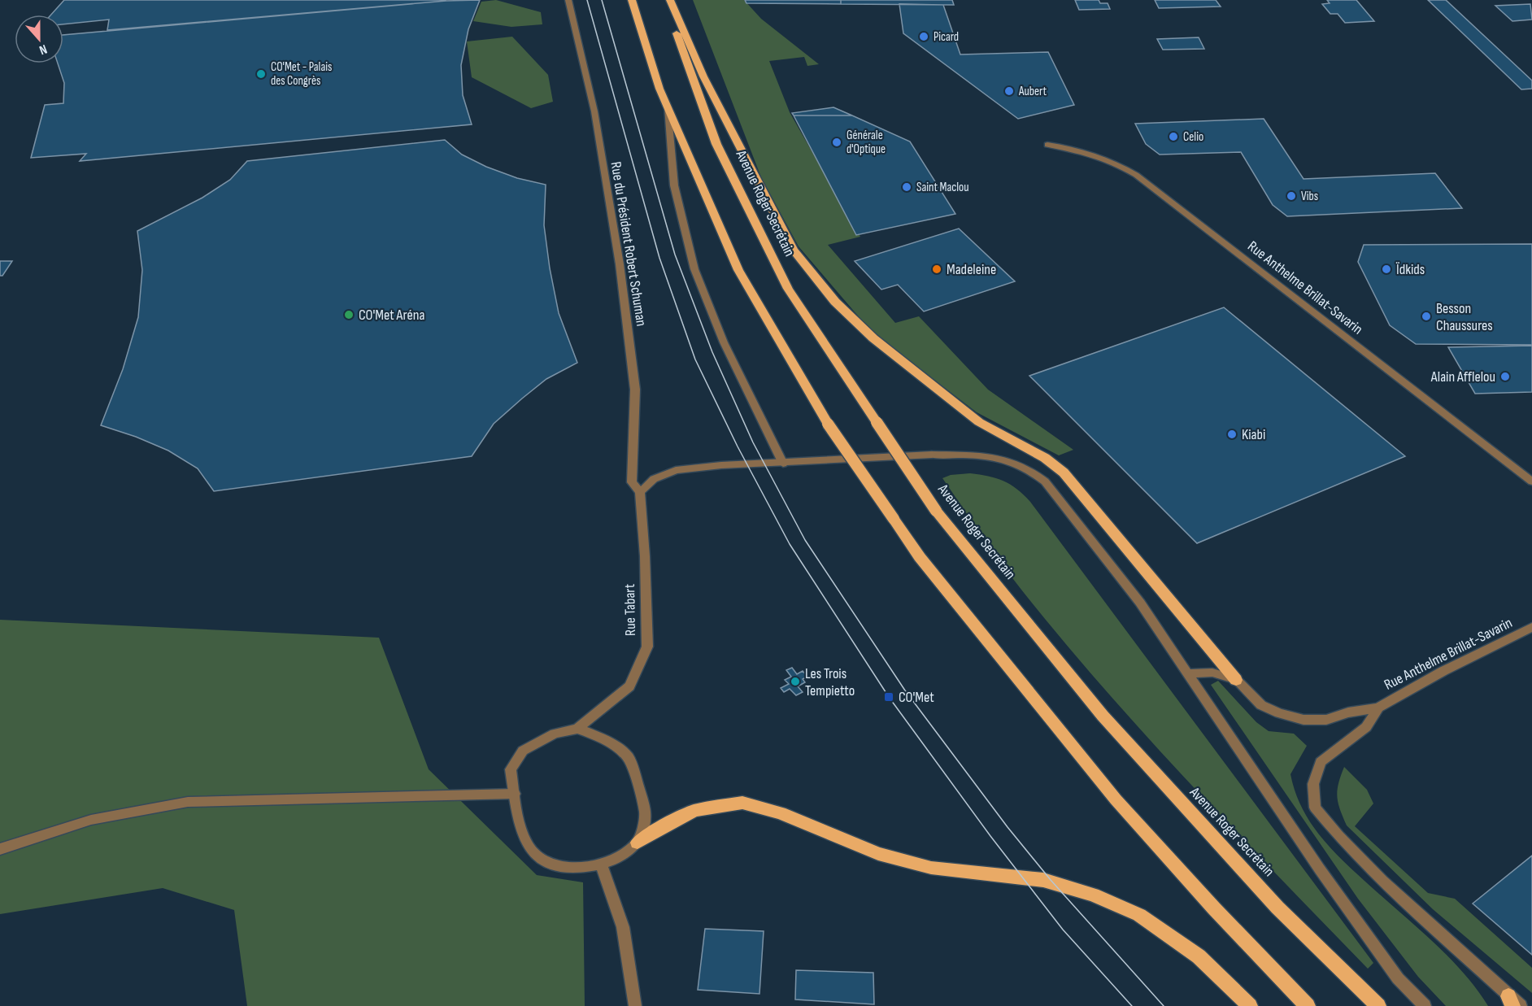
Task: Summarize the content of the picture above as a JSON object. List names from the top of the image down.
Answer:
{
  "streets": {
    "main road": ["Avenue Roger Secrétain"],
    "street": ["Rue du Président Robert Schuman", "Rue Anthelme Brillat-Savarin", "Rue Tabart"]
  },
  "crossings": [
    ["Rue du Président Robert Schuman", "Rue Tabart"]
  ],
  "places": {
    "other": [
      "Picard",
      "CO'Met - Palais des Congrès",
      "Aubert",
      "Celio",
      "Générale d'Optique",
      "Saint Maclou",
      "Vibs",
      "Madeleine",
      "Ïdkids",
      "CO'Met Aréna",
      "Besson Chaussures",
      "Alain Afflelou",
      "Kiabi",
      "Les Trois Tempietto"
    ],
    "transit": ["CO'Met"]
  },
  "north": "bottom"
}
